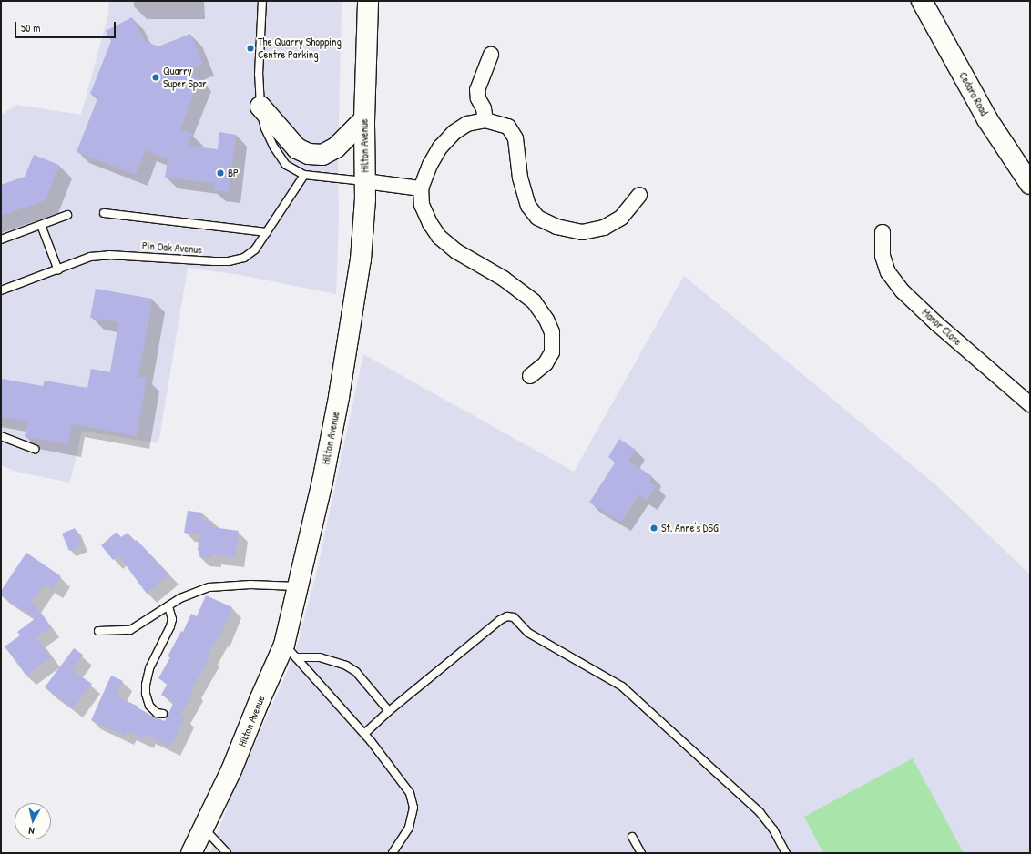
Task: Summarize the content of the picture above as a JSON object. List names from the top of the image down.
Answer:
{
  "streets": {
    "street": ["Cedara Road", "Hilton Avenue", "Manor Close"],
    "lane": ["Pin Oak Avenue"]
  },
  "places": [
    "The Quarry Shopping Centre Parking",
    "Quarry Super Spar",
    "BP",
    "St. Anne's DSG"
  ],
  "scale_bar": "50 m",
  "north": "bottom"
}
